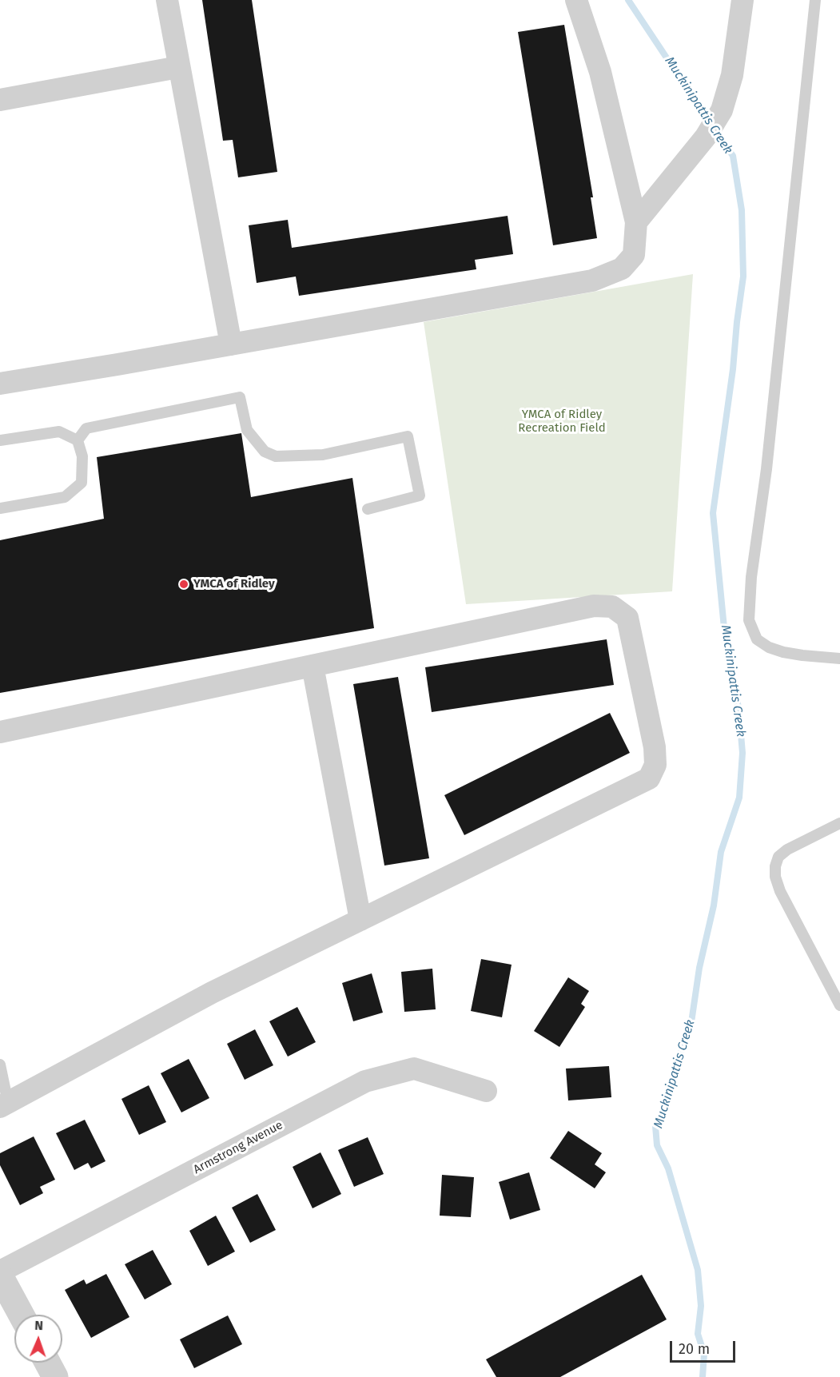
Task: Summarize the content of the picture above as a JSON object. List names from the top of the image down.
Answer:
{
  "streets": {
    "street": ["Armstrong Avenue"]
  },
  "water": ["Muckinipattis Creek"],
  "parks": ["YMCA of Ridley Recreation Field"],
  "places": ["YMCA of Ridley"],
  "scale_bar": "20 m",
  "north": "top"
}
